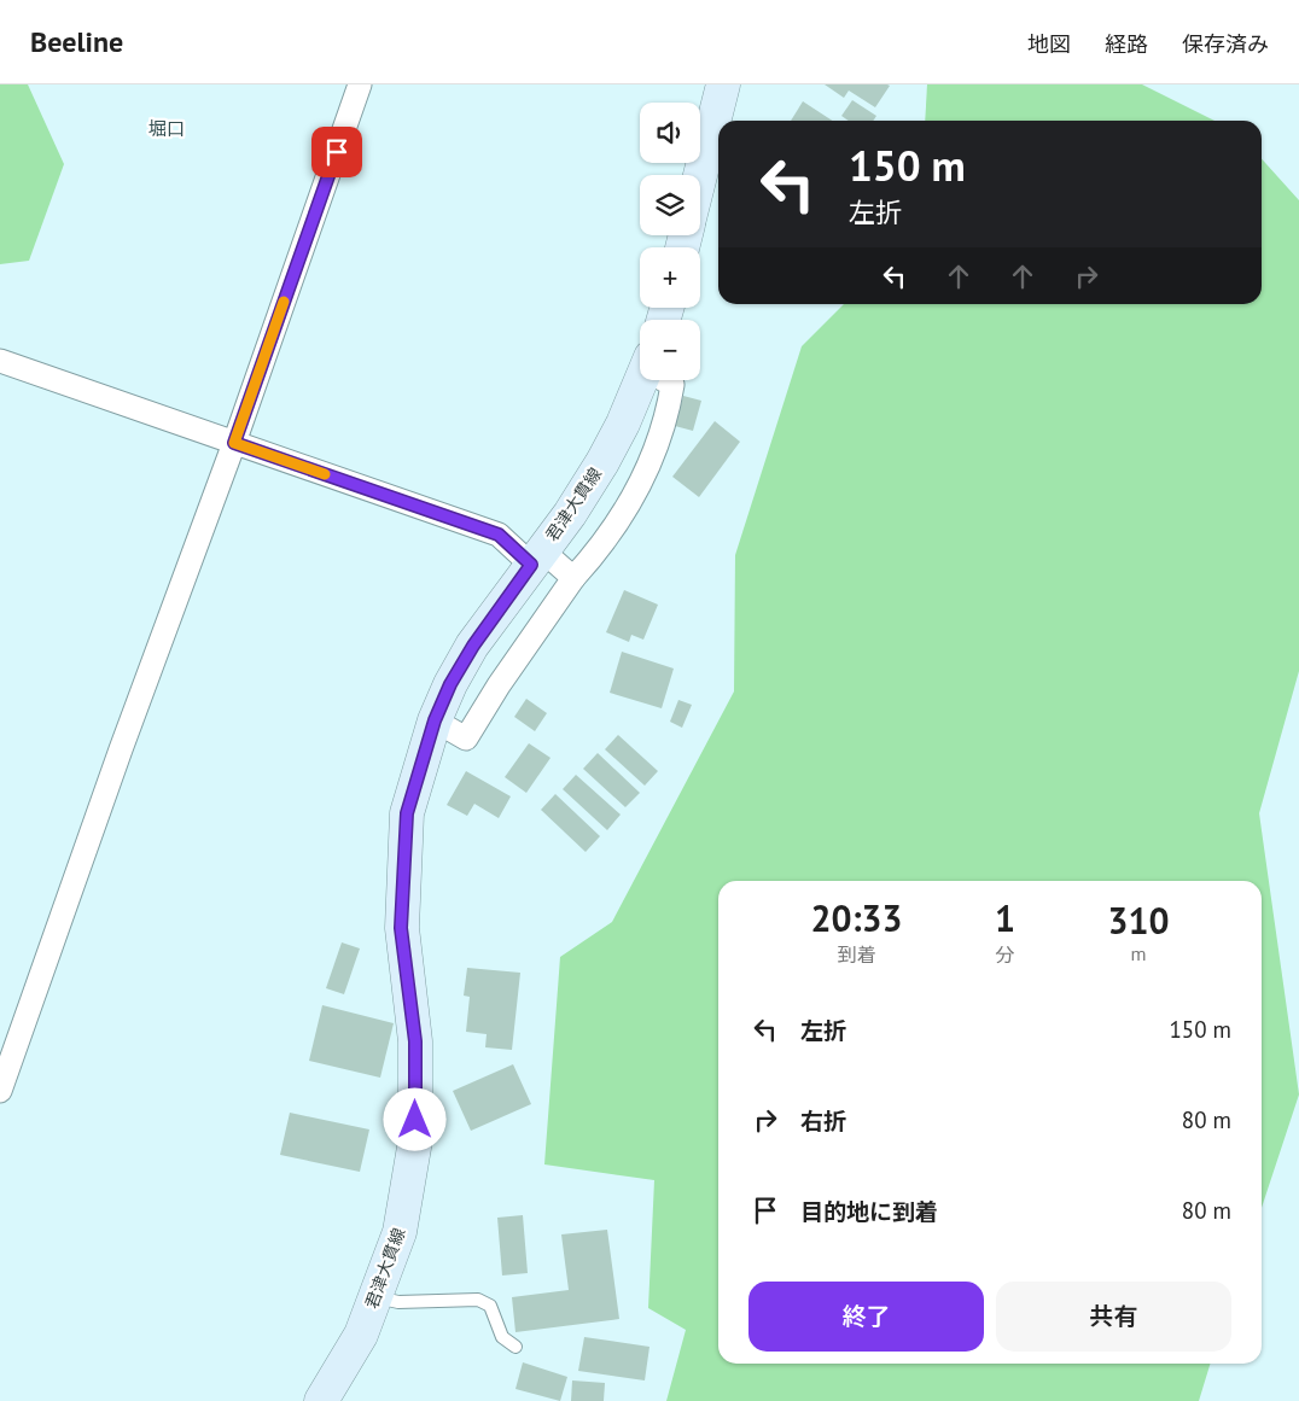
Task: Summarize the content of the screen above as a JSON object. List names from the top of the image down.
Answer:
{
  "streets": {
    "main road": ["君津大貫線"]
  },
  "districts": ["堀口"],
  "page": {
    "header": "Beeline",
    "nav": ["地図", "経路", "保存済み"],
    "map_buttons": ["+", "−"],
    "turn": ["150 m", "左折"],
    "eta": [
      "20:33",
      "到着",
      "1",
      "分",
      "310",
      "m"
    ],
    "list": [
      {
        "name": "左折",
        "value": "150 m"
      },
      {
        "name": "右折",
        "value": "80 m"
      },
      {
        "name": "目的地に到着",
        "value": "80 m"
      }
    ],
    "buttons": ["終了", "共有"]
  }
}
